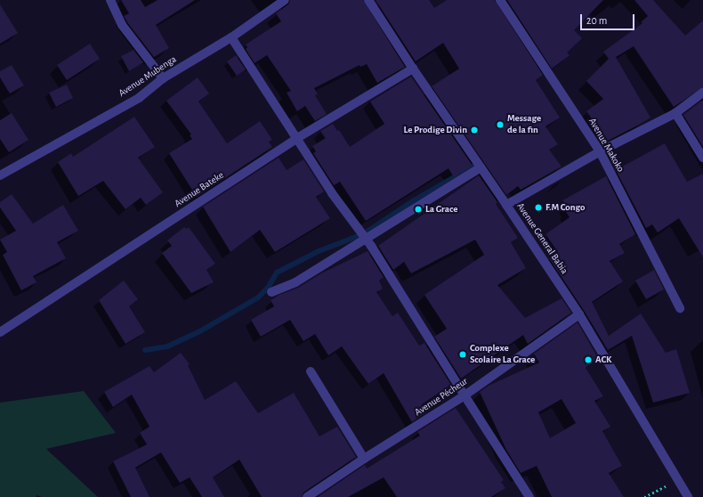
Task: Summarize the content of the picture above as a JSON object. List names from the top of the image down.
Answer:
{
  "streets": {
    "street": [
      "Avenue Mubenga",
      "Avenue Makoko",
      "Avenue Bateke",
      "Avenue General Babia",
      "Avenue Pécheur"
    ]
  },
  "crossings": [
    ["Avenue Bateke", "Avenue General Babia"],
    ["Avenue General Babia", "Avenue Pécheur"]
  ],
  "places": [
    "Message de la fin",
    "Le Prodige Divin",
    "F.M Congo",
    "La Grace",
    "Complexe Scolaire La Grace",
    "ACK"
  ],
  "scale_bar": "20 m"
}
